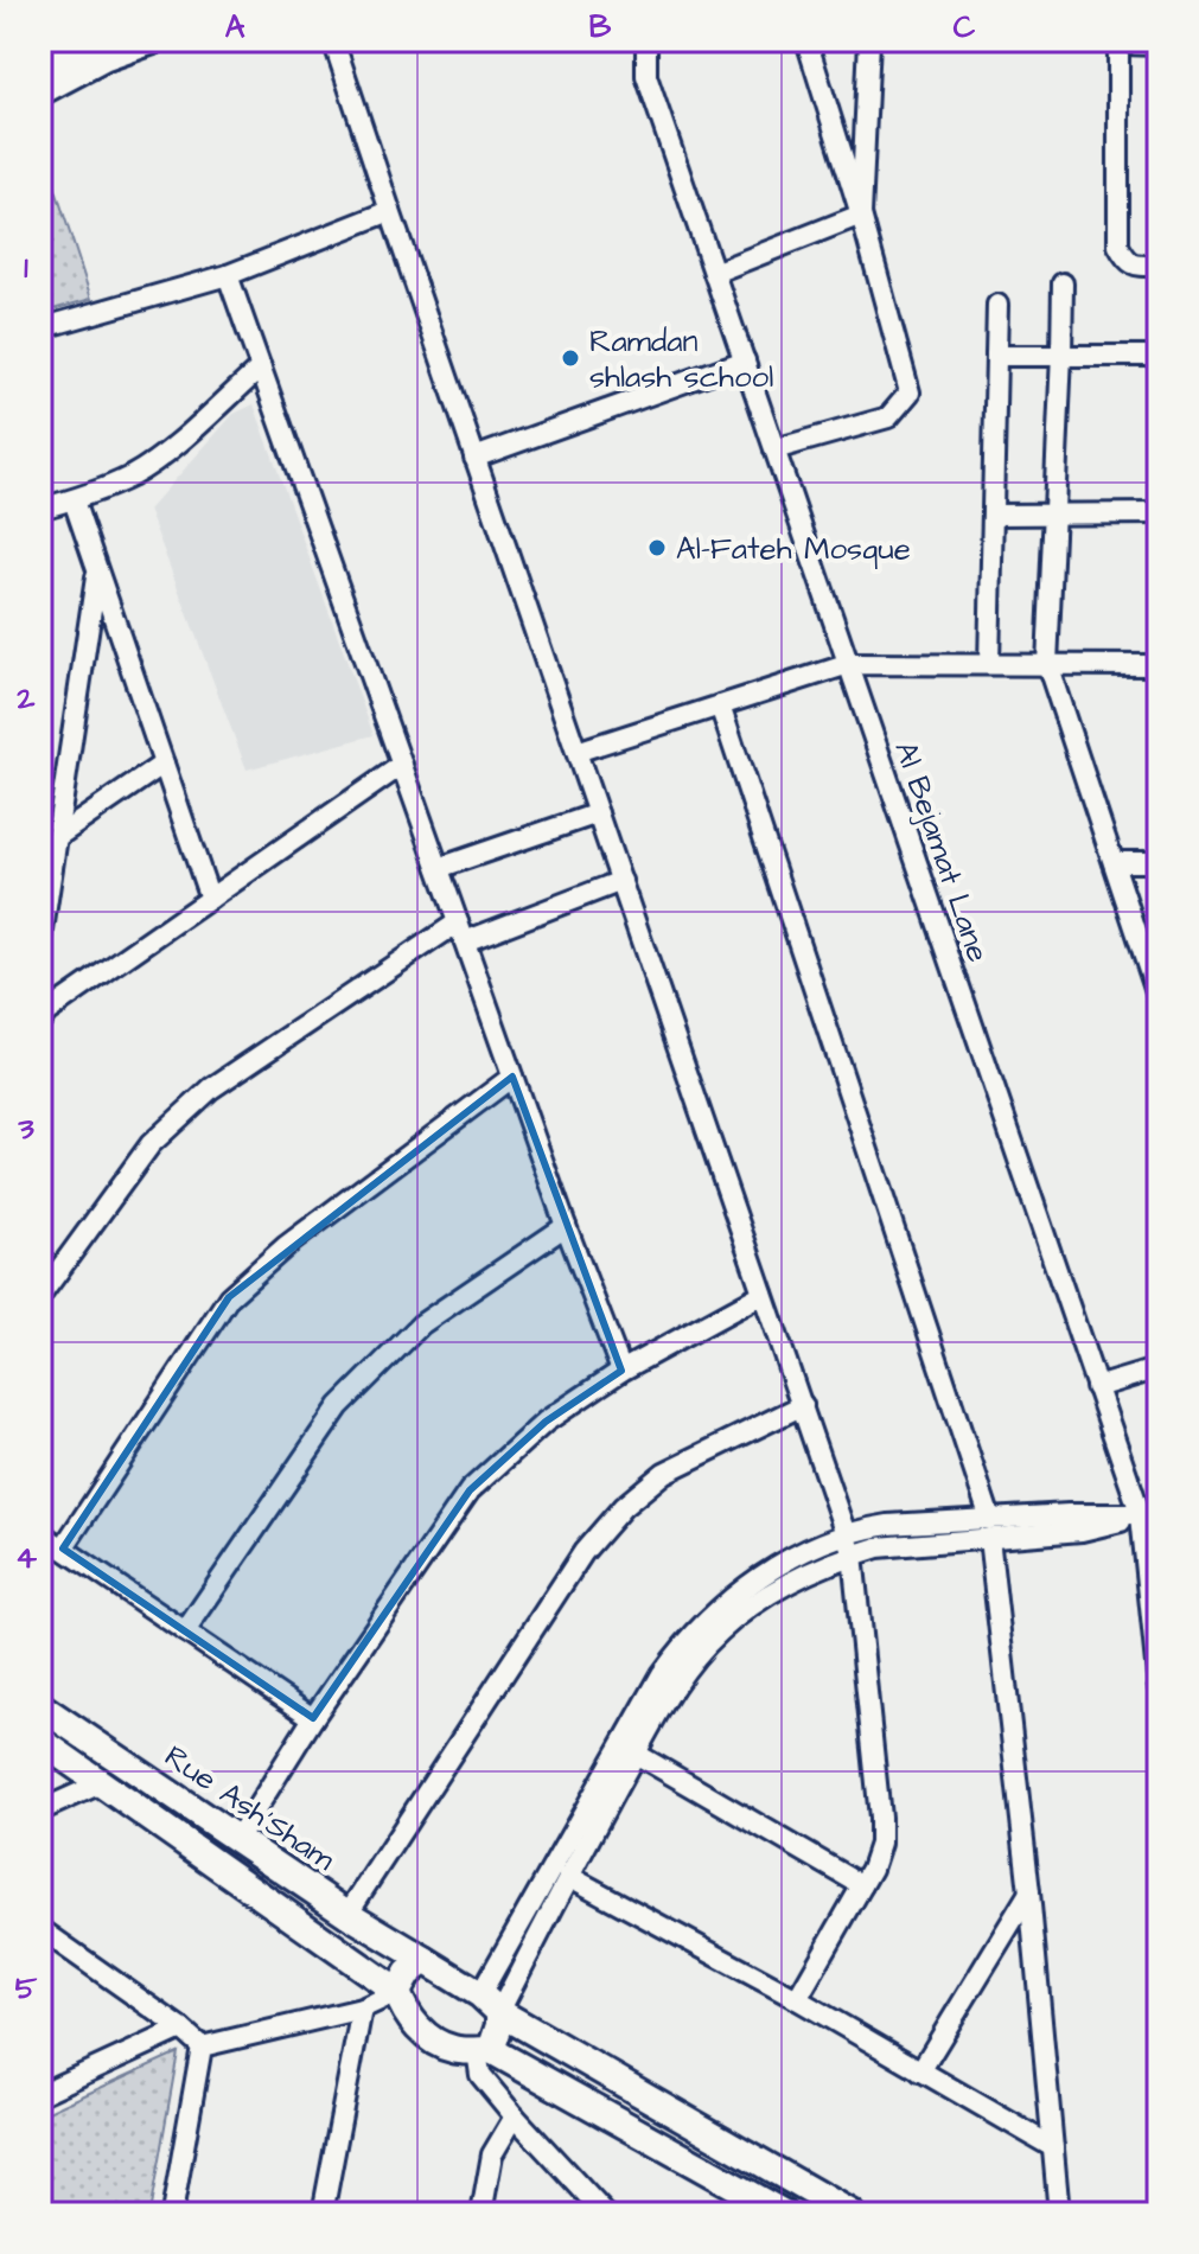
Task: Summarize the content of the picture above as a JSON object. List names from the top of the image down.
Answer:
{
  "streets": {
    "main road": ["Rue Ash'Sham"],
    "street": ["Al Bejamat Lane"]
  },
  "places": ["Ramdan shlash school", "Al-Fateh Mosque"],
  "grid": {
    "columns": ["A", "B", "C"],
    "rows": [
      "1",
      "2",
      "3",
      "4",
      "5"
    ]
  }
}
